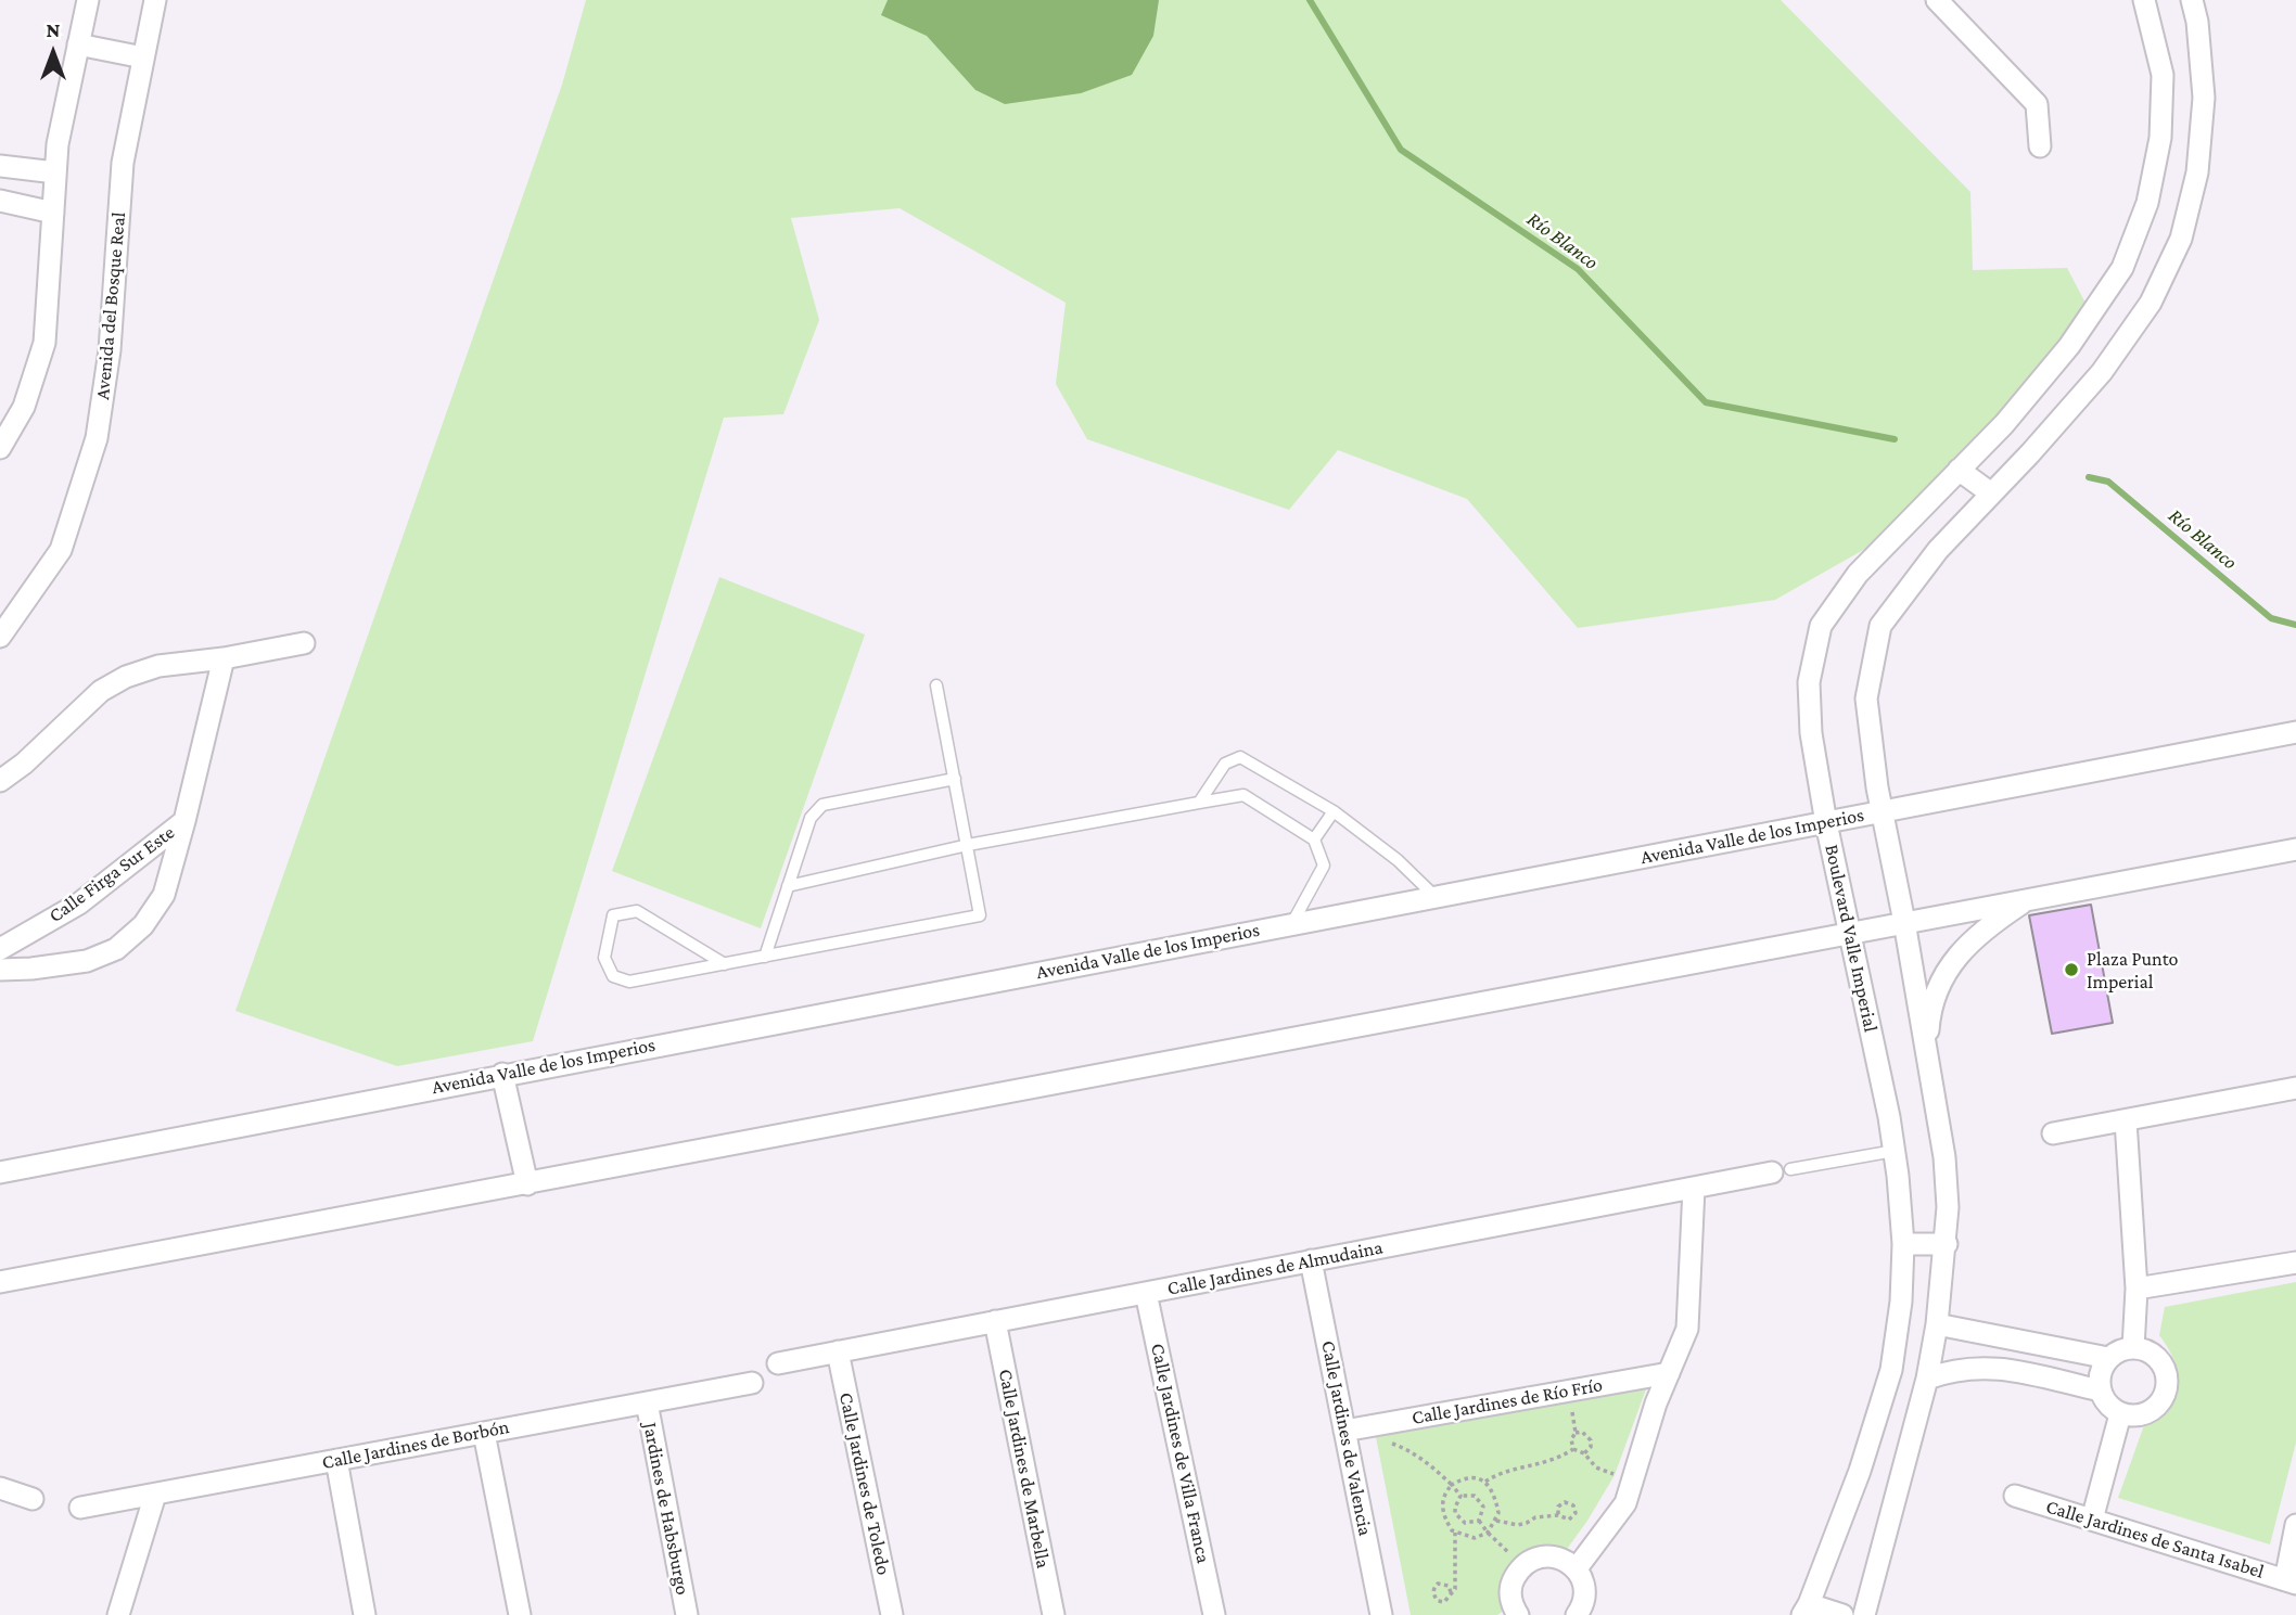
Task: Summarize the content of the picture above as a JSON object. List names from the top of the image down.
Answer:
{
  "streets": {
    "street": [
      "Avenida del Bosque Real",
      "Avenida Valle de los Imperios",
      "Calle Firga Sur Este",
      "Boulevard Valle Imperial",
      "Calle Jardines de Almudaina",
      "Calle Jardines de Río Frío",
      "Calle Jardines de Valencia",
      "Calle Jardines de Borbón",
      "Calle Jardines de Villa Franca",
      "Calle Jardines de Marbella",
      "Calle Jardines de Toledo",
      "Jardines de Habsburgo",
      "Calle Jardines de Santa Isabel"
    ]
  },
  "crossings": [
    ["Avenida Valle de los Imperios", "Boulevard Valle Imperial"],
    ["Calle Jardines de Almudaina", "Calle Jardines de Valencia"],
    ["Calle Jardines de Almudaina", "Calle Jardines de Villa Franca"],
    ["Calle Jardines de Almudaina", "Calle Jardines de Marbella"],
    ["Calle Jardines de Almudaina", "Calle Jardines de Toledo"],
    ["Calle Jardines de Río Frío", "Calle Jardines de Valencia"],
    ["Calle Jardines de Borbón", "Jardines de Habsburgo"]
  ],
  "water": ["Río Blanco"],
  "places": ["Plaza Punto Imperial"],
  "north": "top"
}
